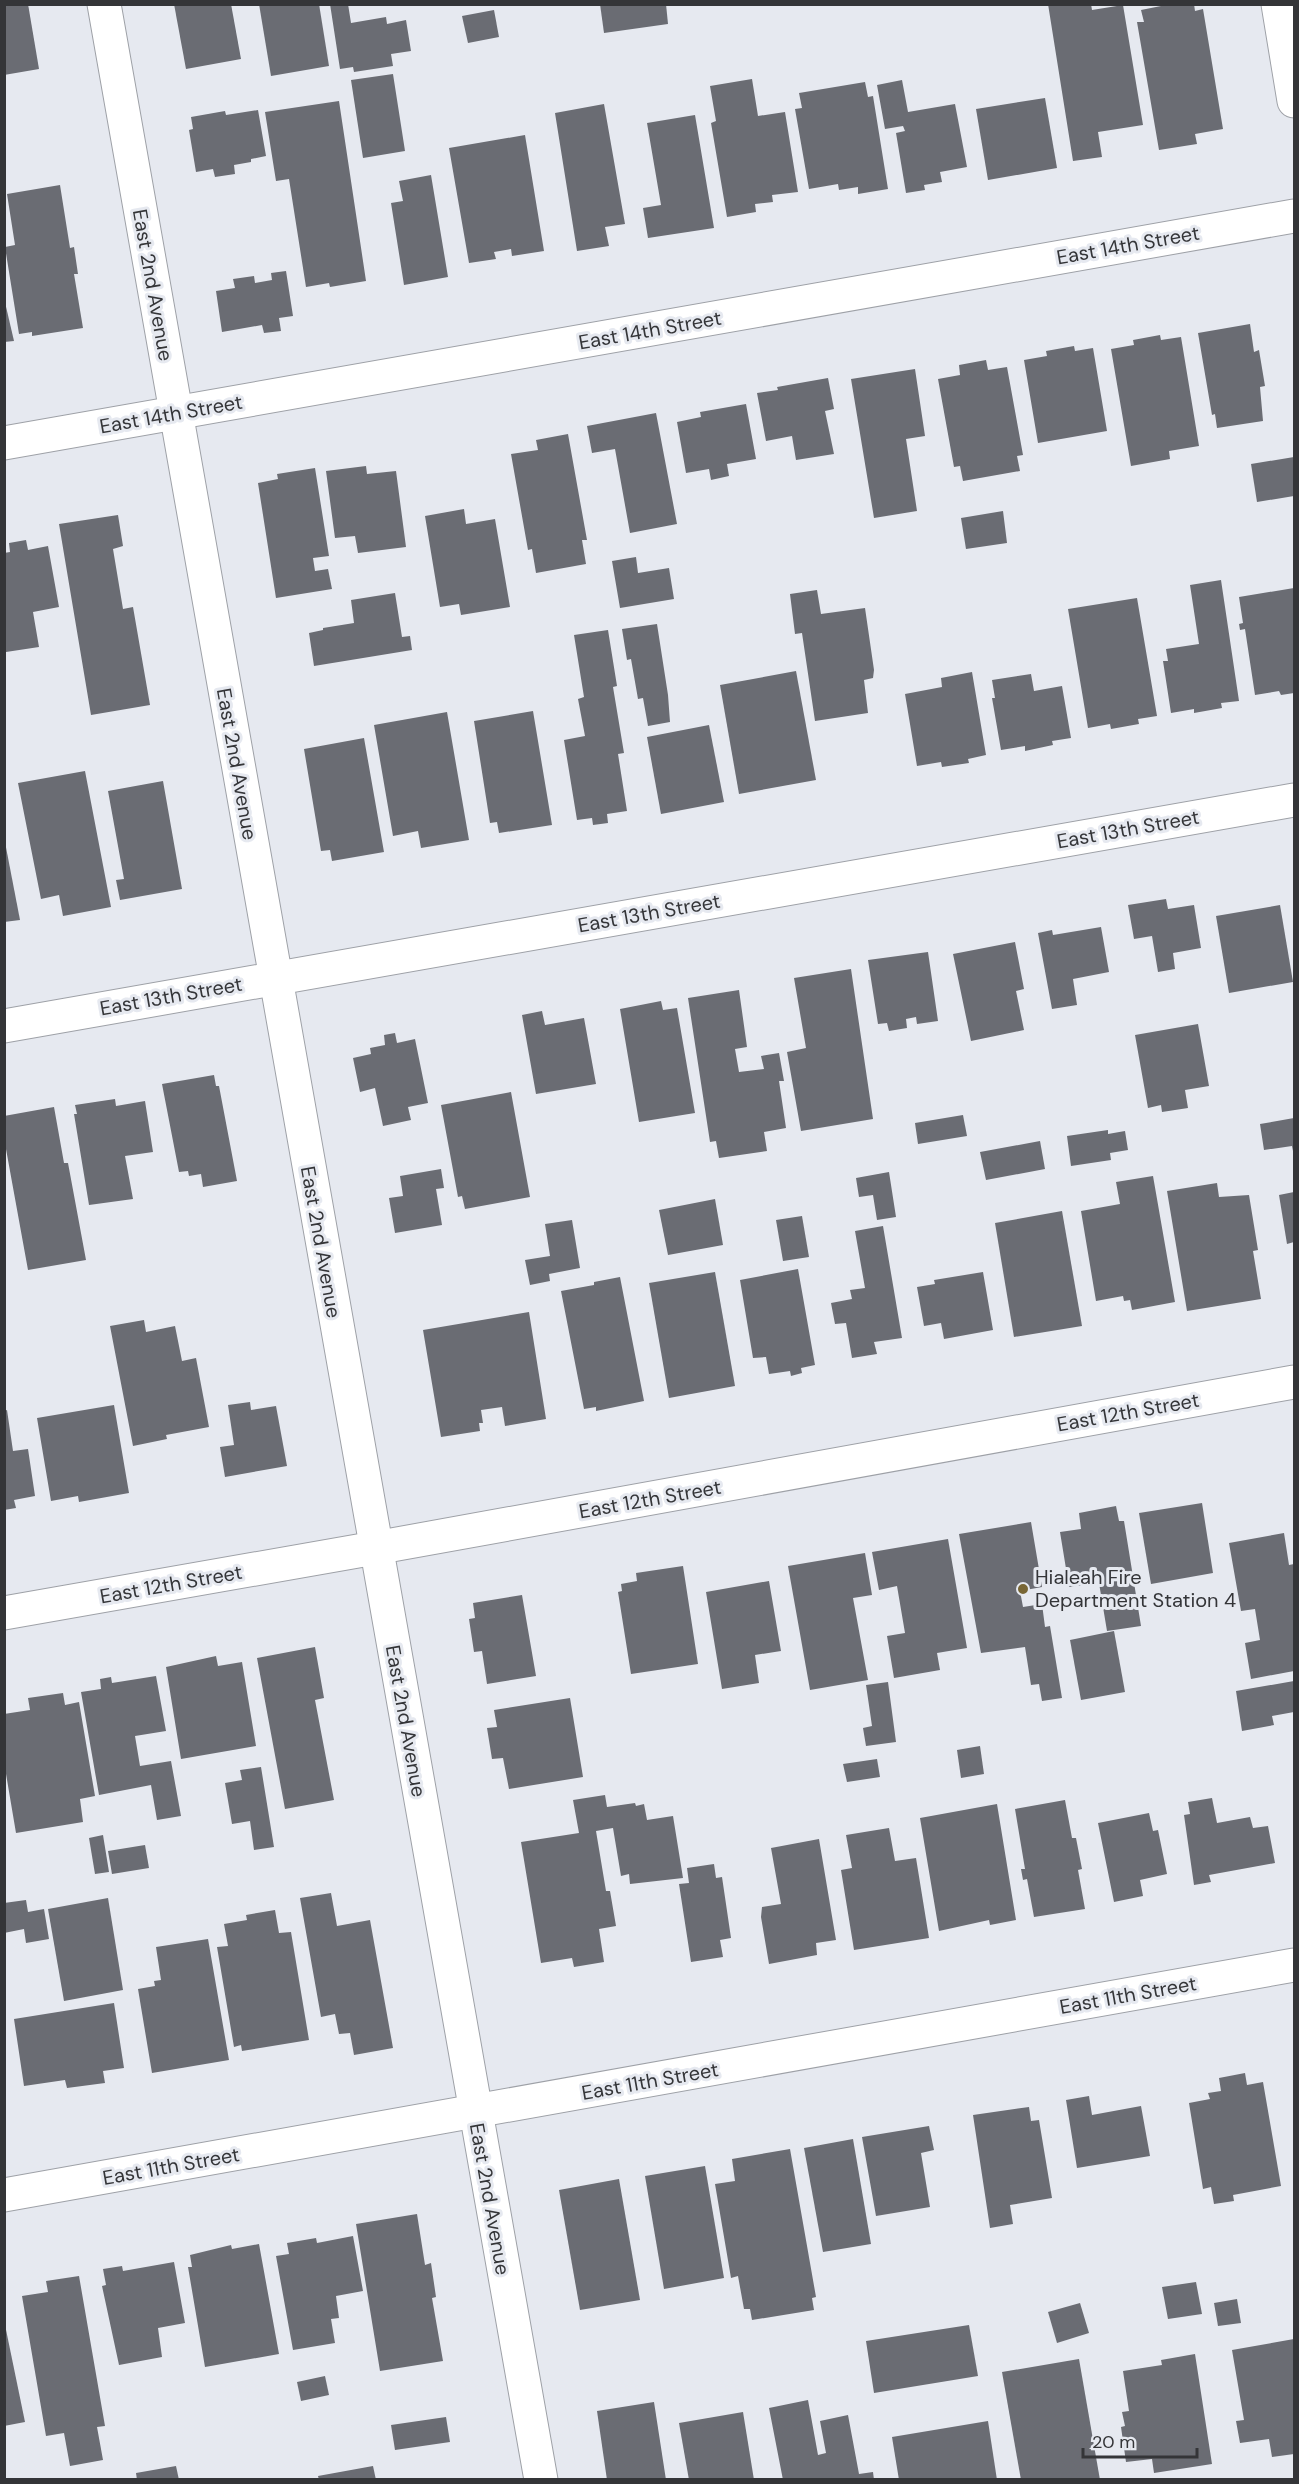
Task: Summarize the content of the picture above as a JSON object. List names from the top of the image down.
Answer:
{
  "streets": {
    "street": [
      "East 14th Street",
      "East 2nd Avenue",
      "East 13th Street",
      "East 12th Street",
      "East 11th Street"
    ]
  },
  "crossings": [
    ["East 14th Street", "East 2nd Avenue"],
    ["East 2nd Avenue", "East 13th Street"],
    ["East 2nd Avenue", "East 12th Street"],
    ["East 2nd Avenue", "East 11th Street"]
  ],
  "places": ["Hialeah Fire Department Station 4"],
  "scale_bar": "20 m"
}
